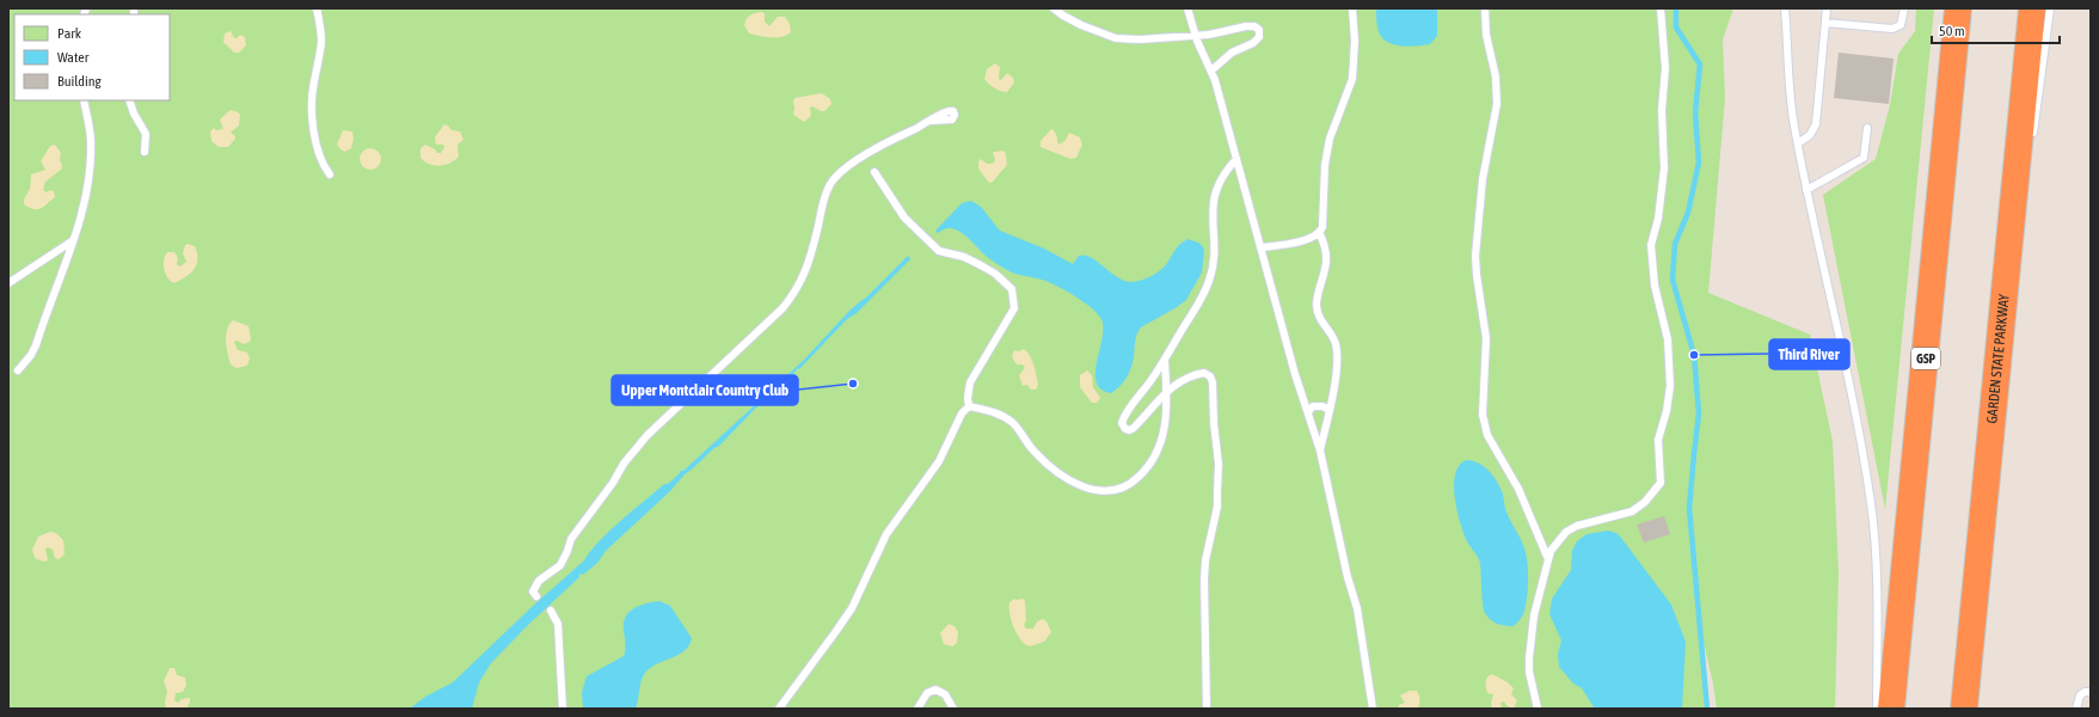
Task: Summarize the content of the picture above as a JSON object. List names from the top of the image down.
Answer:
{
  "streets": {
    "highway": ["GSP", "GARDEN STATE PARKWAY"]
  },
  "places": ["Third River", "Upper Montclair Country Club"],
  "legend": ["Park", "Water", "Building"],
  "scale_bar": "50 m"
}
